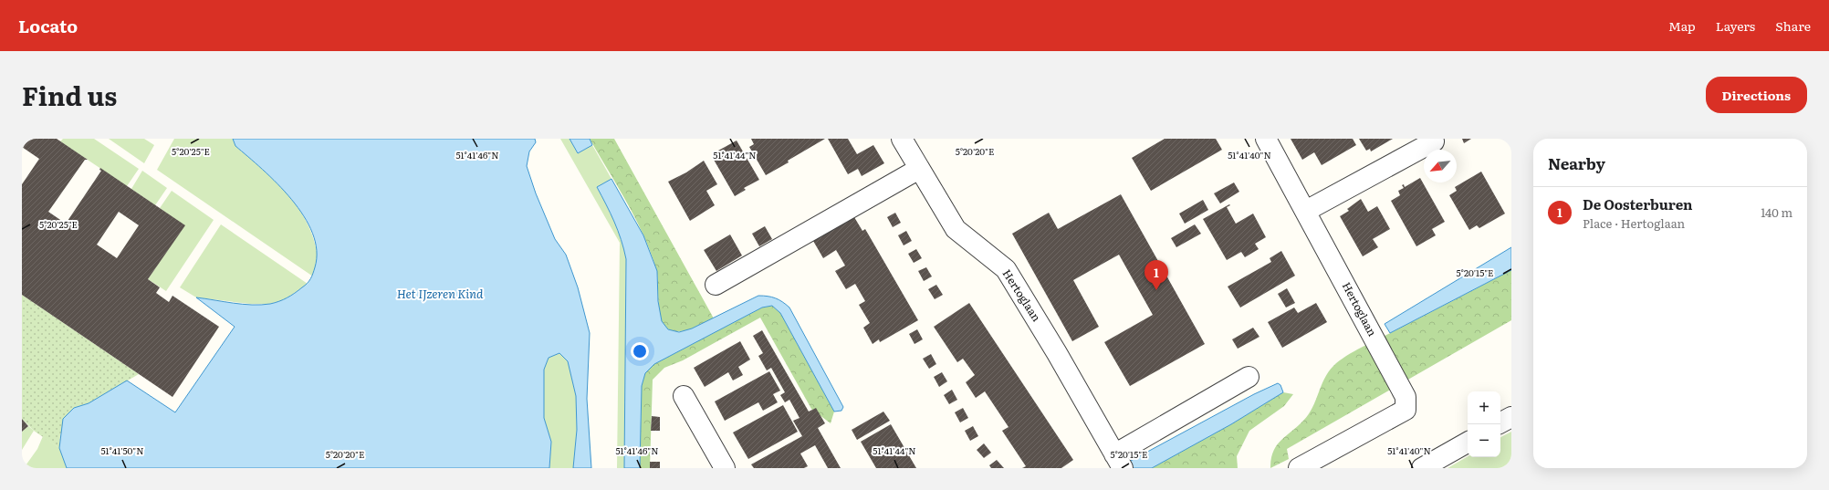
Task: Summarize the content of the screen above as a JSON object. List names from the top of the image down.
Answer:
{
  "streets": {
    "street": ["Hertoglaan"]
  },
  "water": ["Het IJzeren Kind"],
  "north": "bottom left",
  "page": {
    "header": "Locato",
    "nav": ["Map", "Layers", "Share"],
    "title": "Find us",
    "buttons": "Directions",
    "heading": "Nearby",
    "list": [
      {
        "mark": "1",
        "name": "De Oosterburen",
        "note": "Place · Hertoglaan",
        "value": "140 m"
      }
    ],
    "pins": "1",
    "map_buttons": ["+", "−"]
  },
  "coordinates": [
    "5°20'20\"E",
    "5°20'25\"E",
    "51°41'46\"N",
    "51°41'44\"N",
    "51°41'40\"N",
    "5°20'15\"E",
    "51°41'50\"N"
  ]
}
